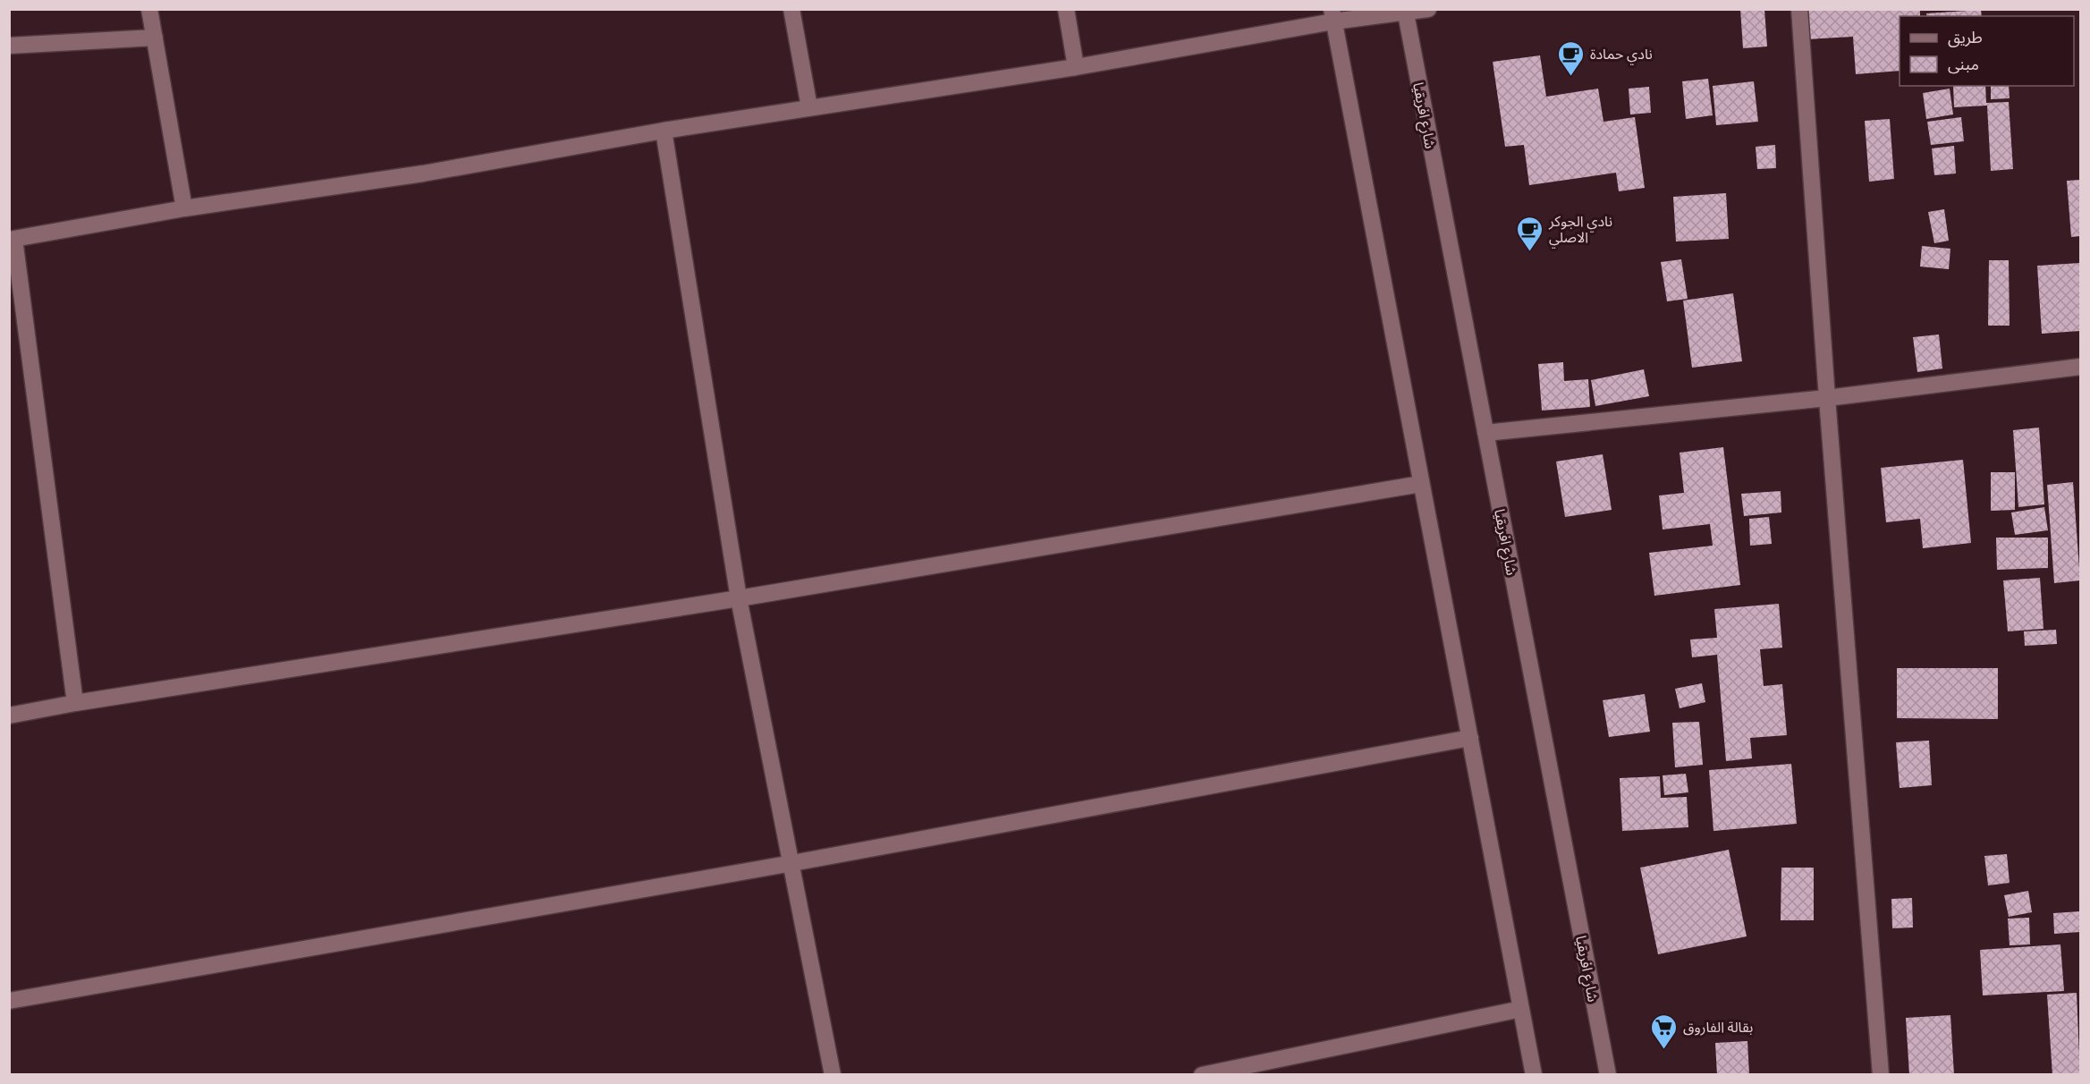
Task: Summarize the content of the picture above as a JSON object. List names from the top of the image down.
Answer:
{
  "streets": {
    "street": ["شارع افريقيا"]
  },
  "places": {
    "cafe": ["نادي حمادة", "نادي الجوكر الاصلي"],
    "supermarket": ["بقالة الفاروق"]
  },
  "legend": ["طريق", "مبنى"]
}
